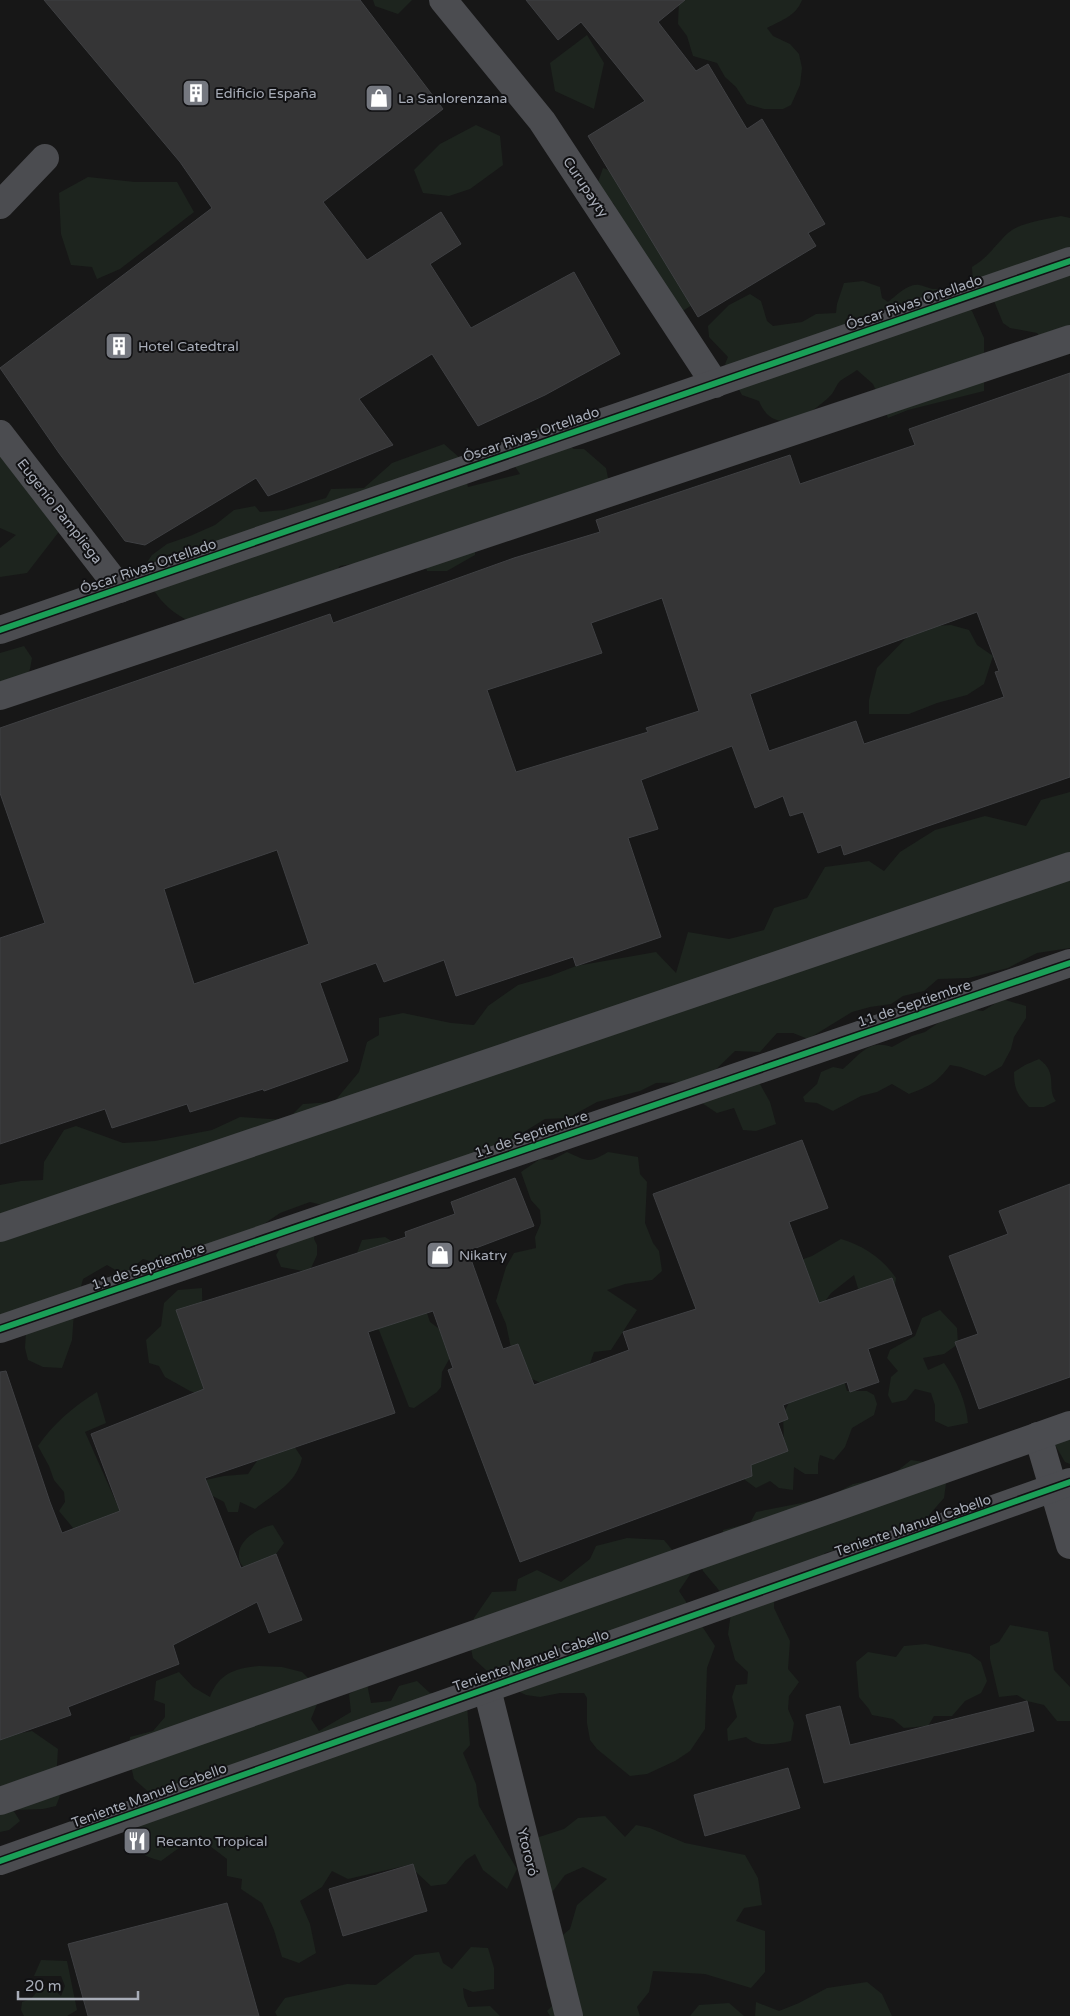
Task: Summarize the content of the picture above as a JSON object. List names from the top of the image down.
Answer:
{
  "streets": {
    "street": [
      "Curupayty",
      "Óscar Rivas Ortellado",
      "Eugenio Pampliega",
      "11 de Septiembre",
      "Teniente Manuel Cabello",
      "Ytororó"
    ]
  },
  "crossings": [
    ["Curupayty", "Óscar Rivas Ortellado"],
    ["Óscar Rivas Ortellado", "Eugenio Pampliega"],
    ["Teniente Manuel Cabello", "Ytororó"]
  ],
  "places": {
    "building": ["Edificio España", "Hotel Catedtral"],
    "shop": ["La Sanlorenzana", "Nikatry"],
    "restaurant": ["Recanto Tropical"]
  },
  "scale_bar": "20 m"
}
